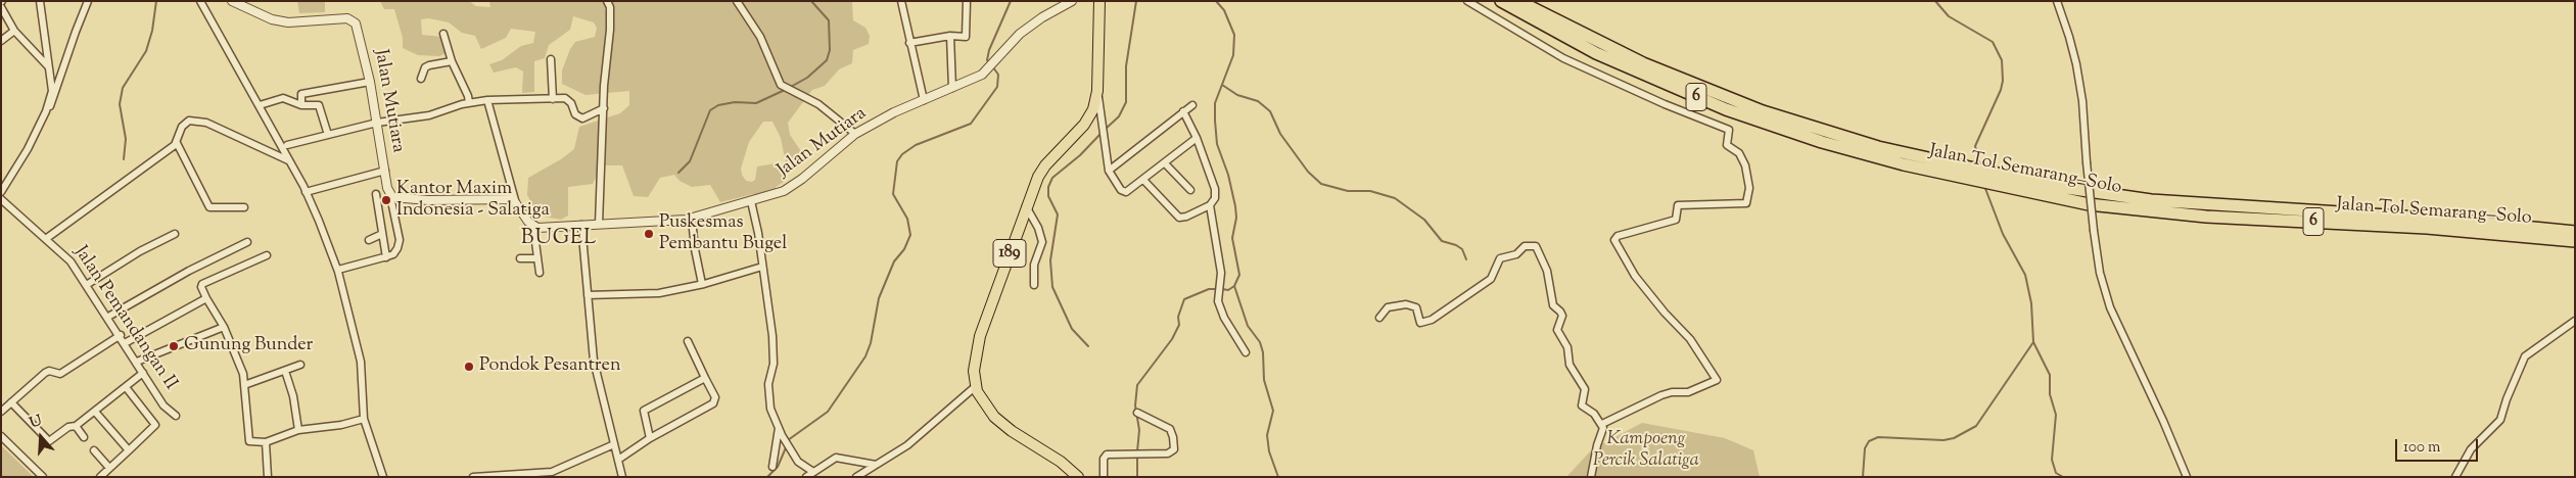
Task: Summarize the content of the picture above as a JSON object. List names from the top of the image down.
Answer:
{
  "streets": {
    "highway": ["6", "Jalan Tol Semarang–Solo"],
    "main road": ["189"],
    "street": ["Jalan Mutiara", "Jalan Pemandangan II"]
  },
  "districts": ["BUGEL"],
  "parks": ["Kampoeng Percik Salatiga"],
  "places": [
    "Kantor Maxim Indonesia - Salatiga",
    "Puskesmas Pembantu Bugel",
    "Gunung Bunder",
    "Pondok Pesantren"
  ],
  "scale_bar": "100 m",
  "north": "top"
}
